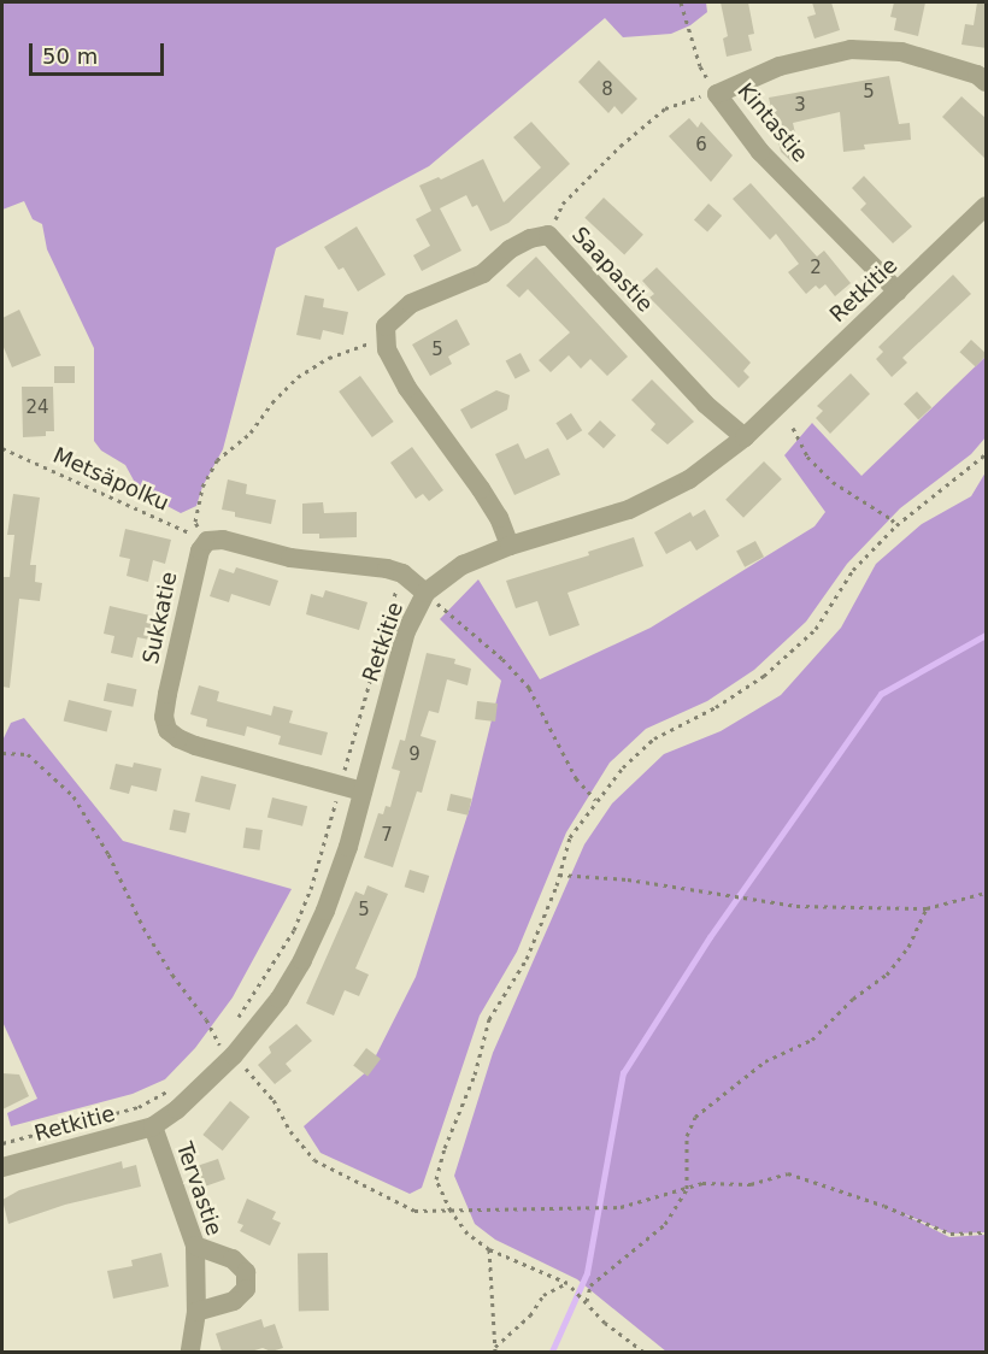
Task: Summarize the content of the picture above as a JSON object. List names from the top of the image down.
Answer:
{
  "streets": {
    "street": [
      "Kintastie",
      "Saapastie",
      "Retkitie",
      "Sukkatie",
      "Tervastie"
    ],
    "path": ["Metsäpolku"]
  },
  "crossings": [
    ["Kintastie", "Retkitie"],
    ["Saapastie", "Retkitie"],
    ["Retkitie", "Sukkatie"],
    ["Retkitie", "Tervastie"],
    ["Metsäpolku", "Sukkatie"]
  ],
  "house_numbers": [
    "8",
    "5",
    "3",
    "6",
    "2",
    "5",
    "24",
    "9",
    "7",
    "5"
  ],
  "scale_bar": "50 m"
}
